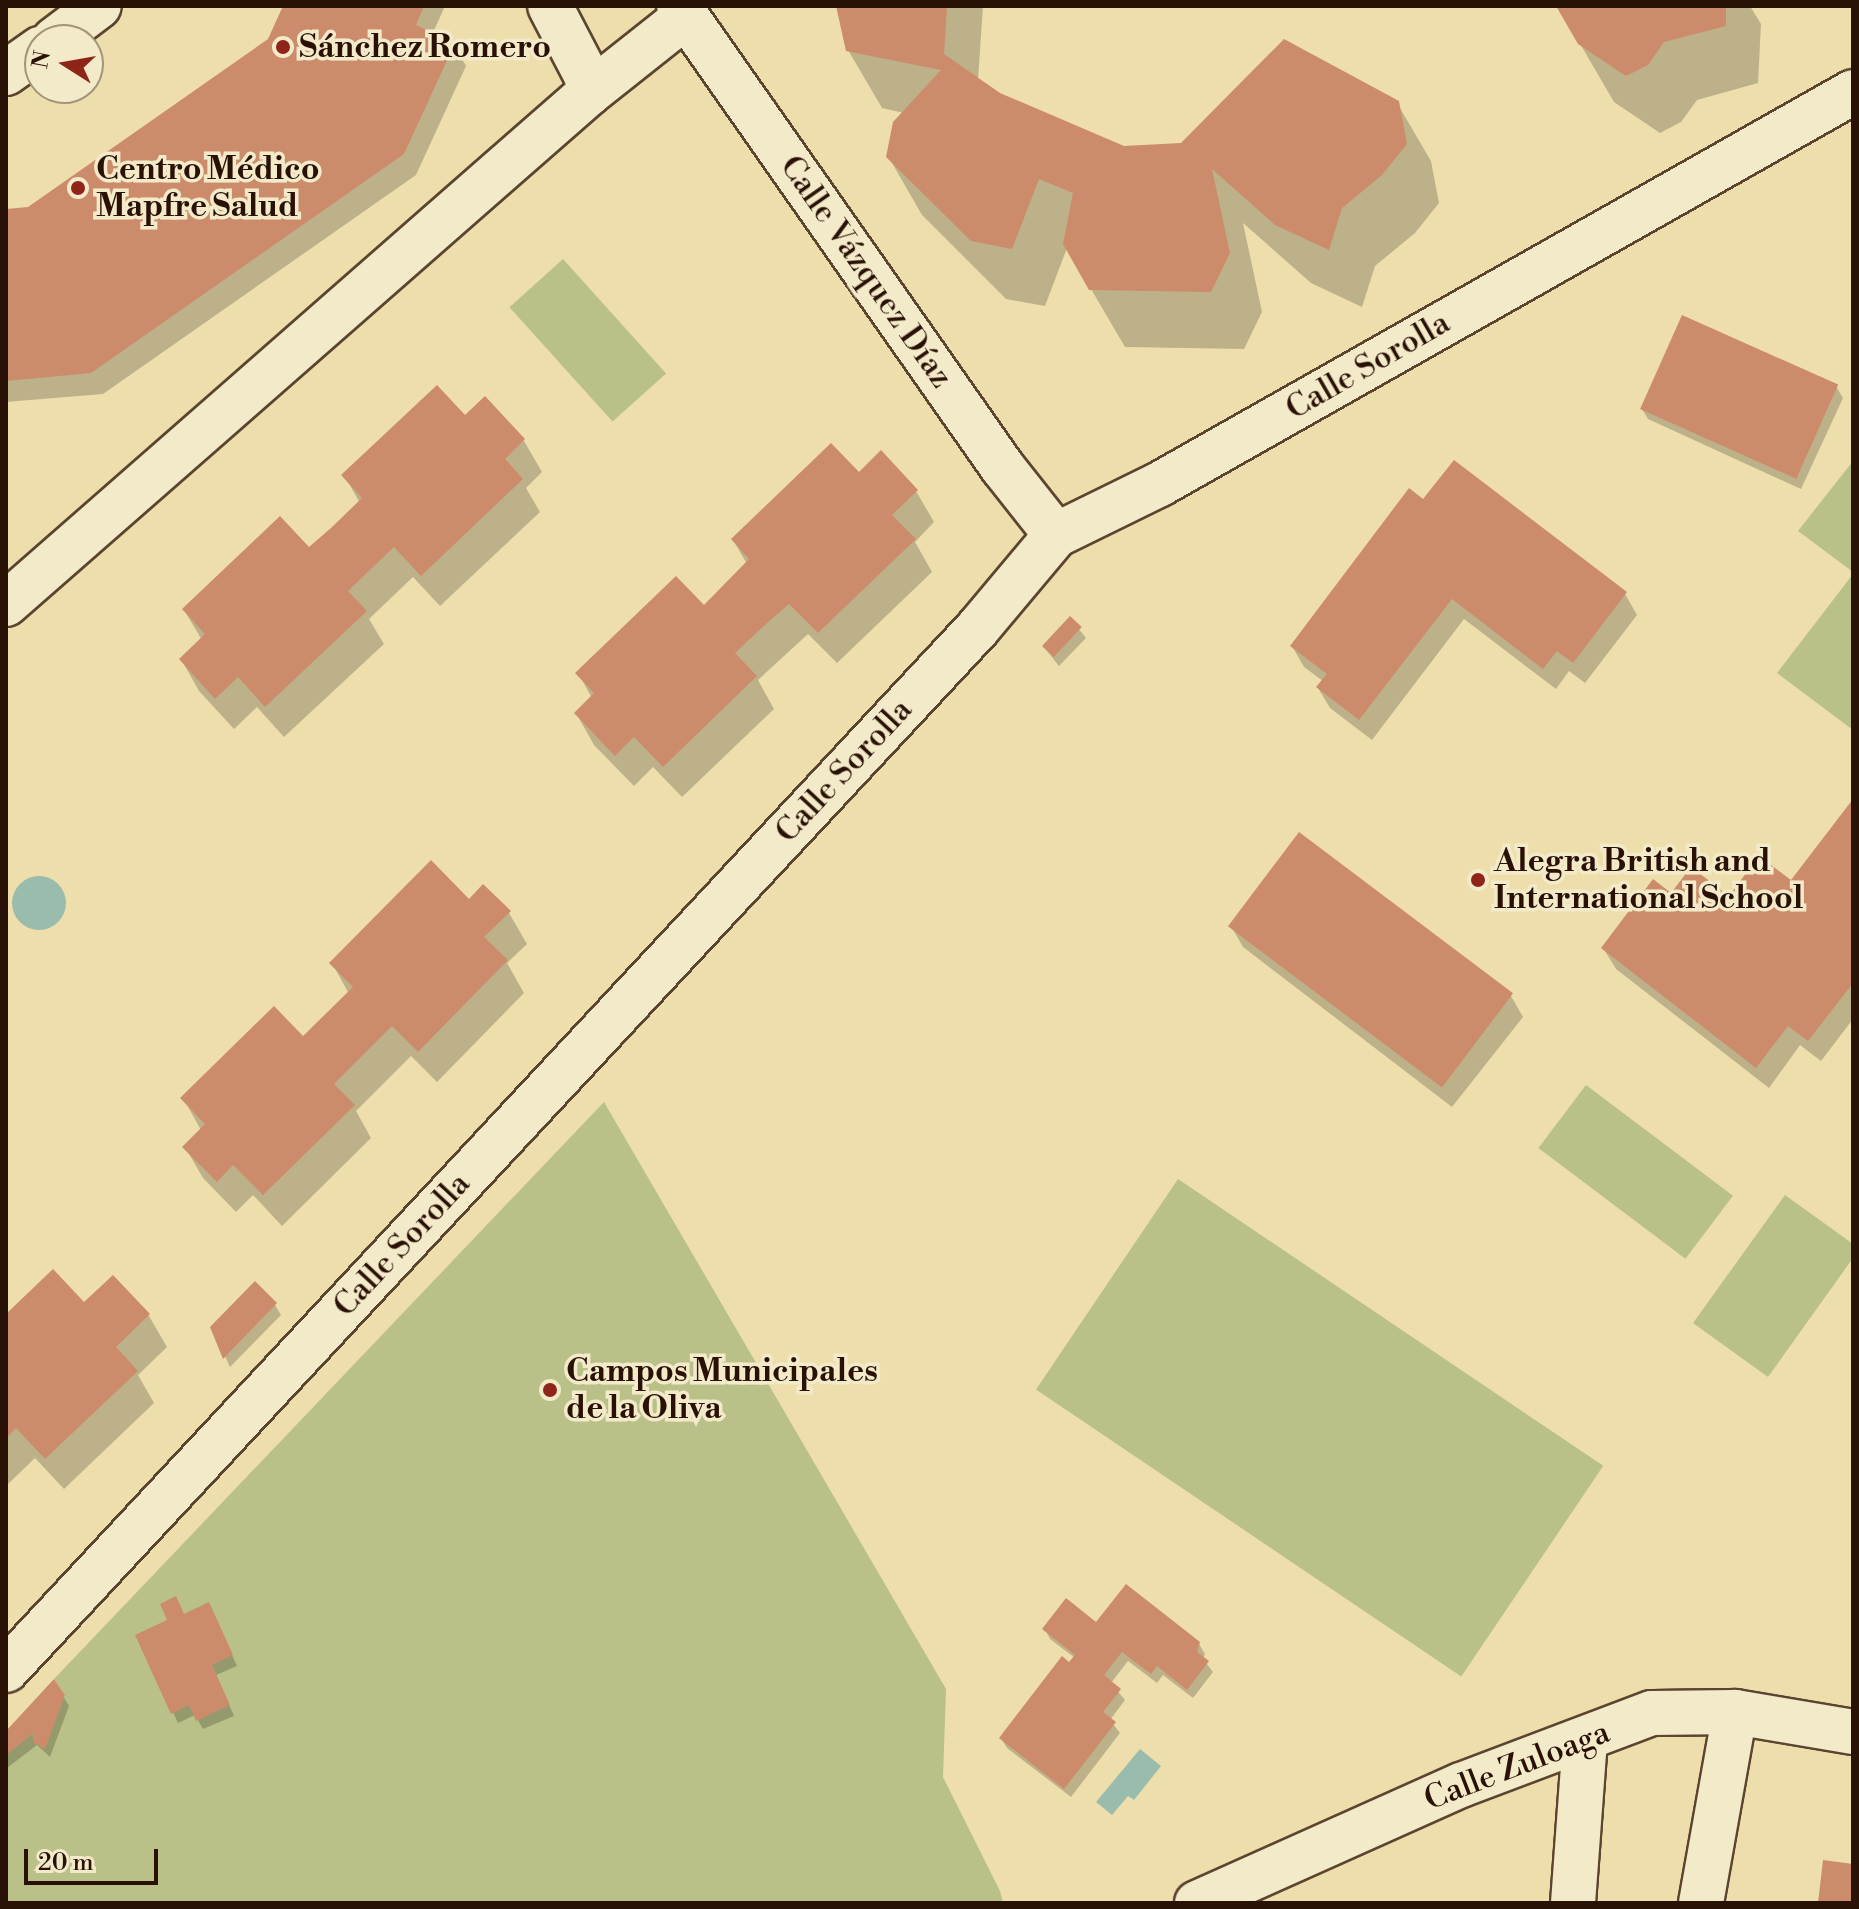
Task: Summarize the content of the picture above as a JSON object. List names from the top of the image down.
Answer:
{
  "streets": {
    "street": ["Calle Vázquez Díaz", "Calle Sorolla", "Calle Zuloaga"]
  },
  "crossings": [
    ["Calle Vázquez Díaz", "Calle Sorolla"]
  ],
  "places": [
    "Sánchez Romero",
    "Centro Médico Mapfre Salud",
    "Alegra British and International School",
    "Campos Municipales de la Oliva"
  ],
  "scale_bar": "20 m",
  "north": "left"
}
